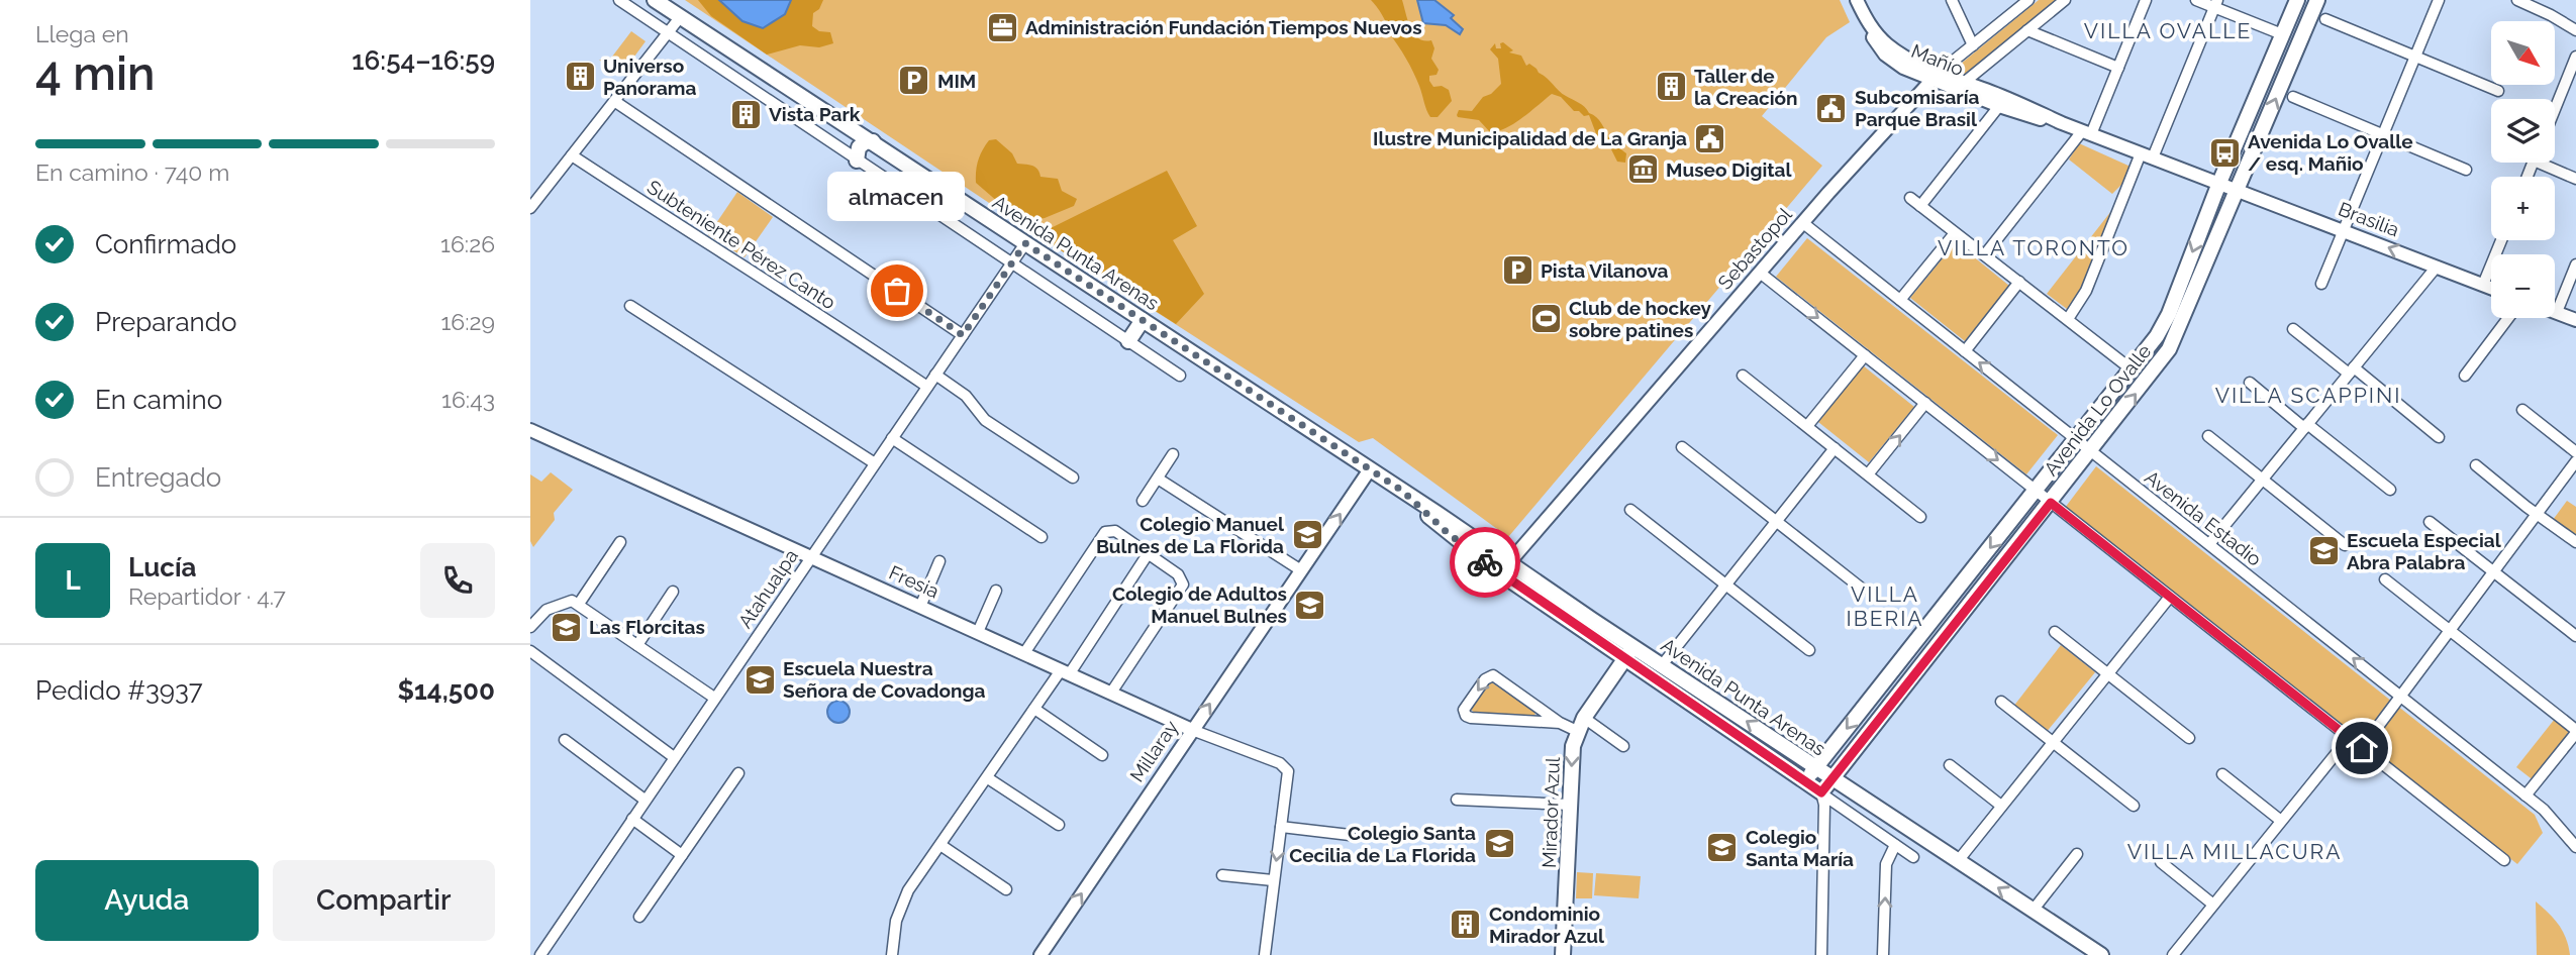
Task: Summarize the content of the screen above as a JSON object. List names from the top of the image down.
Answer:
{
  "streets": {
    "main road": ["Avenida Punta Arenas", "Avenida Lo Ovalle", "Mirador Azul"],
    "street": [
      "Mañío",
      "Brasilia",
      "Subteniente Pérez Canto",
      "Sebastopol",
      "Avenida Estadio",
      "Fresia",
      "Atahualpa",
      "Millaray"
    ]
  },
  "crossings": [
    ["Mañío", "Brasilia"],
    ["Mañío", "Sebastopol"],
    ["Mañío", "Avenida Lo Ovalle"],
    ["Brasilia", "Avenida Lo Ovalle"],
    ["Subteniente Pérez Canto", "Atahualpa"],
    ["Sebastopol", "Avenida Punta Arenas"],
    ["Sebastopol", "Avenida Estadio"],
    ["Avenida Punta Arenas", "Avenida Lo Ovalle"],
    ["Avenida Punta Arenas", "Atahualpa"],
    ["Avenida Punta Arenas", "Millaray"],
    ["Avenida Punta Arenas", "Mirador Azul"],
    ["Avenida Lo Ovalle", "Avenida Estadio"],
    ["Fresia", "Atahualpa"],
    ["Fresia", "Millaray"]
  ],
  "one_way": ["Millaray"],
  "districts": [
    "VILLA OVALLE",
    "VILLA TORONTO",
    "VILLA SCAPPINI",
    "VILLA IBERIA",
    "VILLA MILLACURA"
  ],
  "places": {
    "office": ["Administración Fundación Tiempos Nuevos"],
    "building": [
      "Universo Panorama",
      "Taller de la Creación",
      "Vista Park",
      "Condominio Mirador Azul"
    ],
    "parking": ["MIM", "Pista Vilanova"],
    "public building": ["Subcomisaría Parque Brasil", "Ilustre Municipalidad de La Granja"],
    "bus stop": ["Avenida Lo Ovalle / esq. Mañio"],
    "museum": ["Museo Digital"],
    "other": ["almacen"],
    "sports": ["Club de hockey sobre patines"],
    "school or university": [
      "Colegio Manuel Bulnes de La Florida",
      "Escuela Especial Abra Palabra",
      "Colegio de Adultos Manuel Bulnes",
      "Las Florcitas",
      "Escuela Nuestra Señora de Covadonga",
      "Colegio Santa Cecilia de La Florida",
      "Colegio Santa María"
    ]
  },
  "north": "bottom right",
  "page": {
    "heading": ["4 min", "Llega en", "16:54–16:59"],
    "panel": [
      "Lucía",
      "Repartidor · 4.7",
      "Pedido #3937",
      "$14,500"
    ],
    "map_buttons": ["+", "−"],
    "bar": "En camino · 740 m",
    "bubble": "almacen",
    "list": [
      ["Confirmado", "16:26"],
      ["Preparando", "16:29"],
      ["En camino", "16:43"],
      "Entregado"
    ],
    "round": "L",
    "buttons": ["Ayuda", "Compartir"]
  }
}
